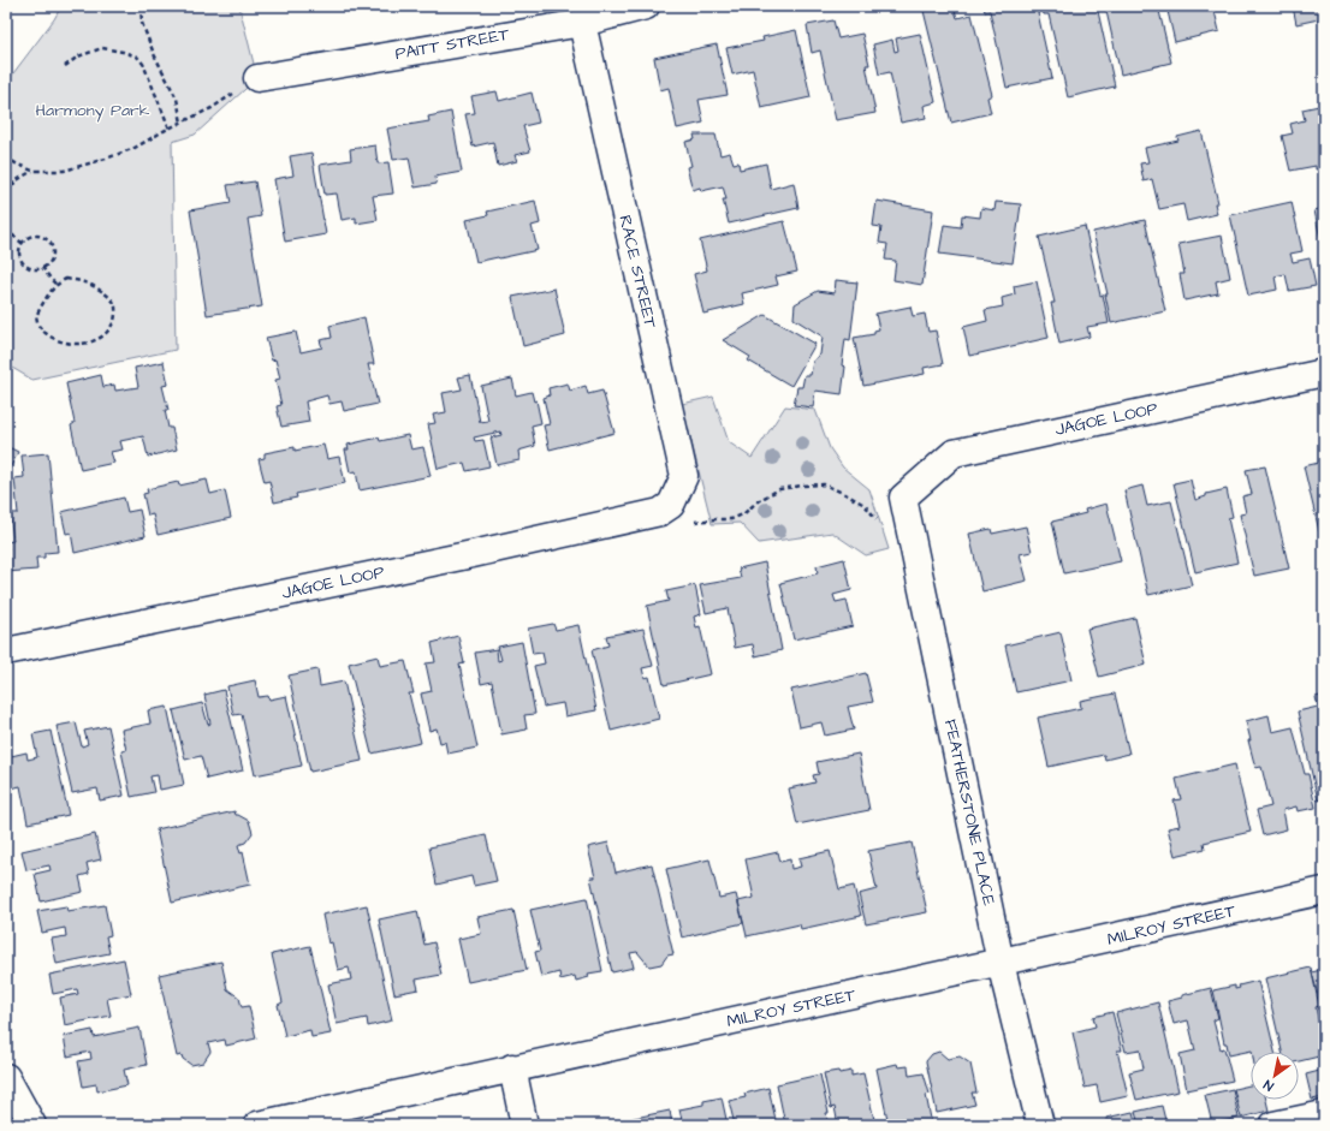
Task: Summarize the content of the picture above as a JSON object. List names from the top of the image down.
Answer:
{
  "streets": {
    "street": [
      "PAITT STREET",
      "RACE STREET",
      "JAGOE LOOP",
      "FEATHERSTONE PLACE",
      "MILROY STREET"
    ]
  },
  "crossings": [
    ["PAITT STREET", "RACE STREET"],
    ["RACE STREET", "JAGOE LOOP"],
    ["JAGOE LOOP", "FEATHERSTONE PLACE"],
    ["FEATHERSTONE PLACE", "MILROY STREET"]
  ],
  "parks": ["Harmony Park"],
  "north": "bottom left"
}
